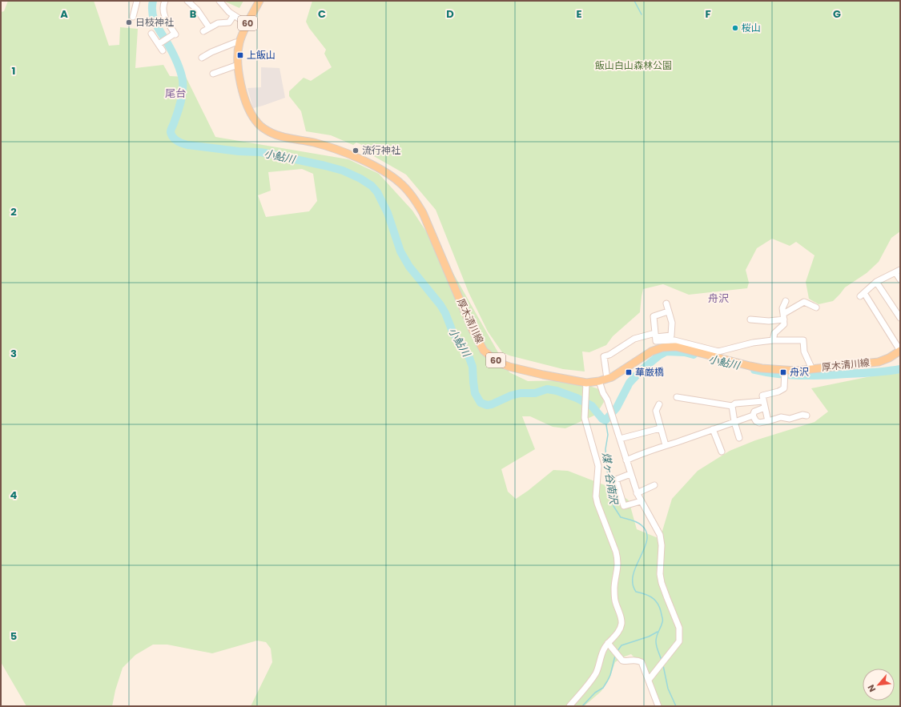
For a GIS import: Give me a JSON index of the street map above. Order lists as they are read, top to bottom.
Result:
{
  "streets": {
    "main road": ["60", "厚木清川線"]
  },
  "crossings": [
    ["60", "厚木清川線"]
  ],
  "districts": ["尾台", "舟沢"],
  "water": ["小鮎川", "煤ヶ谷南沢"],
  "parks": ["飯山白山森林公園"],
  "places": {
    "other": ["日枝神社", "桜山", "流行神社"],
    "transit": ["上飯山", "華厳橋", "舟沢"]
  },
  "north": "bottom left",
  "grid": {
    "columns": [
      "A",
      "B",
      "C",
      "D",
      "E",
      "F",
      "G"
    ],
    "rows": [
      "1",
      "2",
      "3",
      "4",
      "5"
    ]
  }
}
